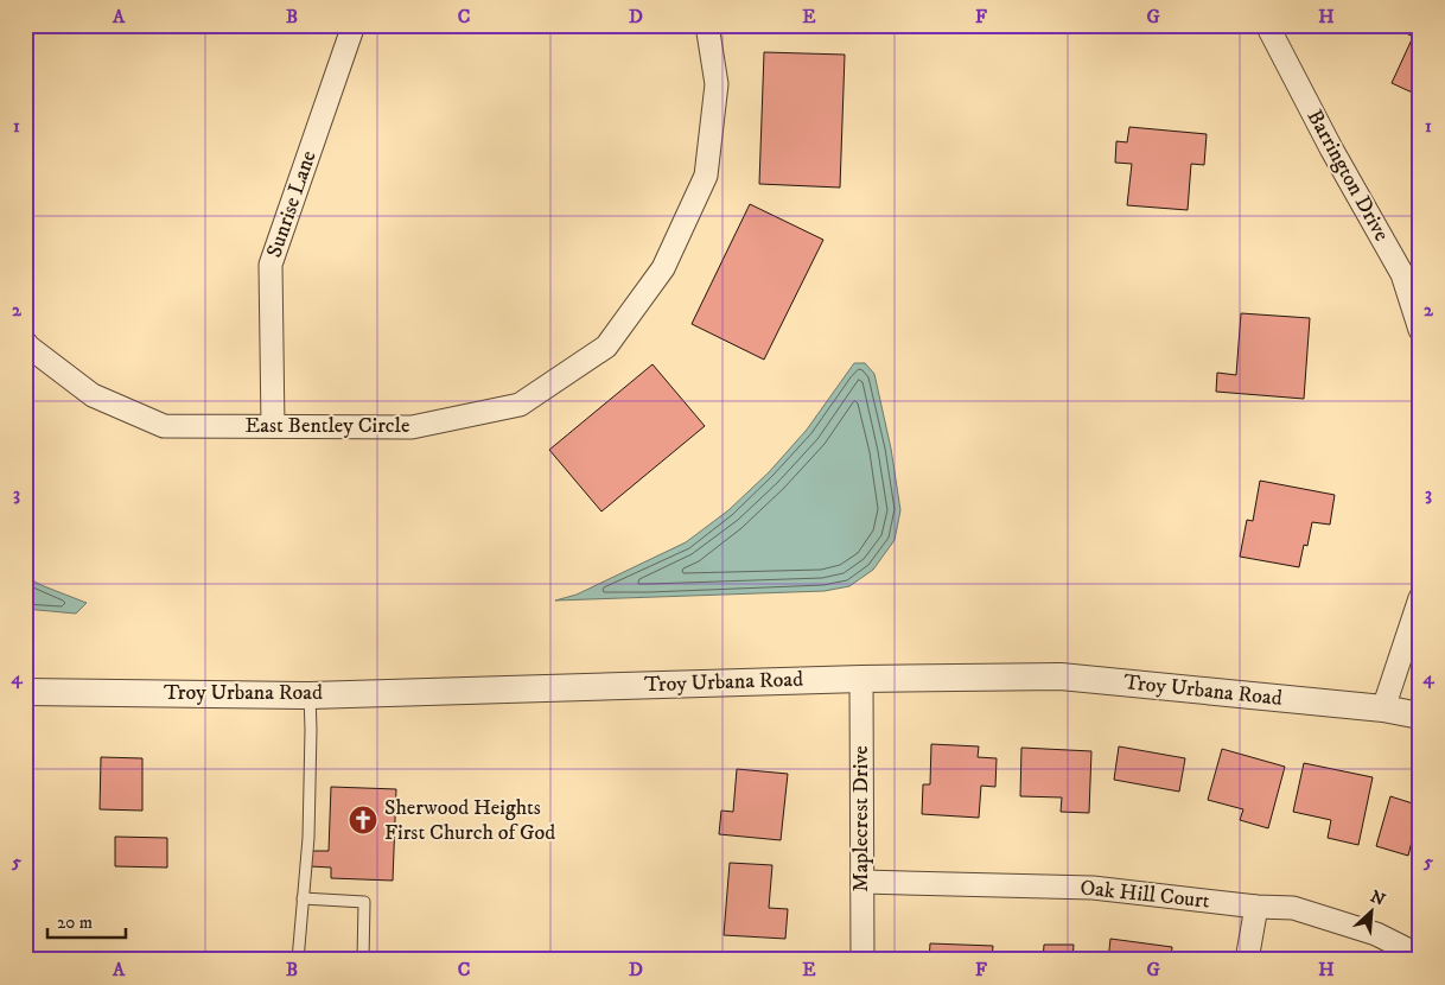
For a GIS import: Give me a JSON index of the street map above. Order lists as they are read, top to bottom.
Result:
{
  "streets": {
    "street": [
      "Barrington Drive",
      "Sunrise Lane",
      "East Bentley Circle",
      "Troy Urbana Road",
      "Maplecrest Drive",
      "Oak Hill Court"
    ]
  },
  "crossings": [
    ["Sunrise Lane", "East Bentley Circle"],
    ["Troy Urbana Road", "Maplecrest Drive"],
    ["Maplecrest Drive", "Oak Hill Court"]
  ],
  "places": {
    "church": ["Sherwood Heights First Church of God"]
  },
  "scale_bar": "20 m",
  "north": "top right",
  "grid": {
    "columns": [
      "A",
      "B",
      "C",
      "D",
      "E",
      "F",
      "G",
      "H"
    ],
    "rows": [
      "1",
      "2",
      "3",
      "4",
      "5"
    ]
  }
}
